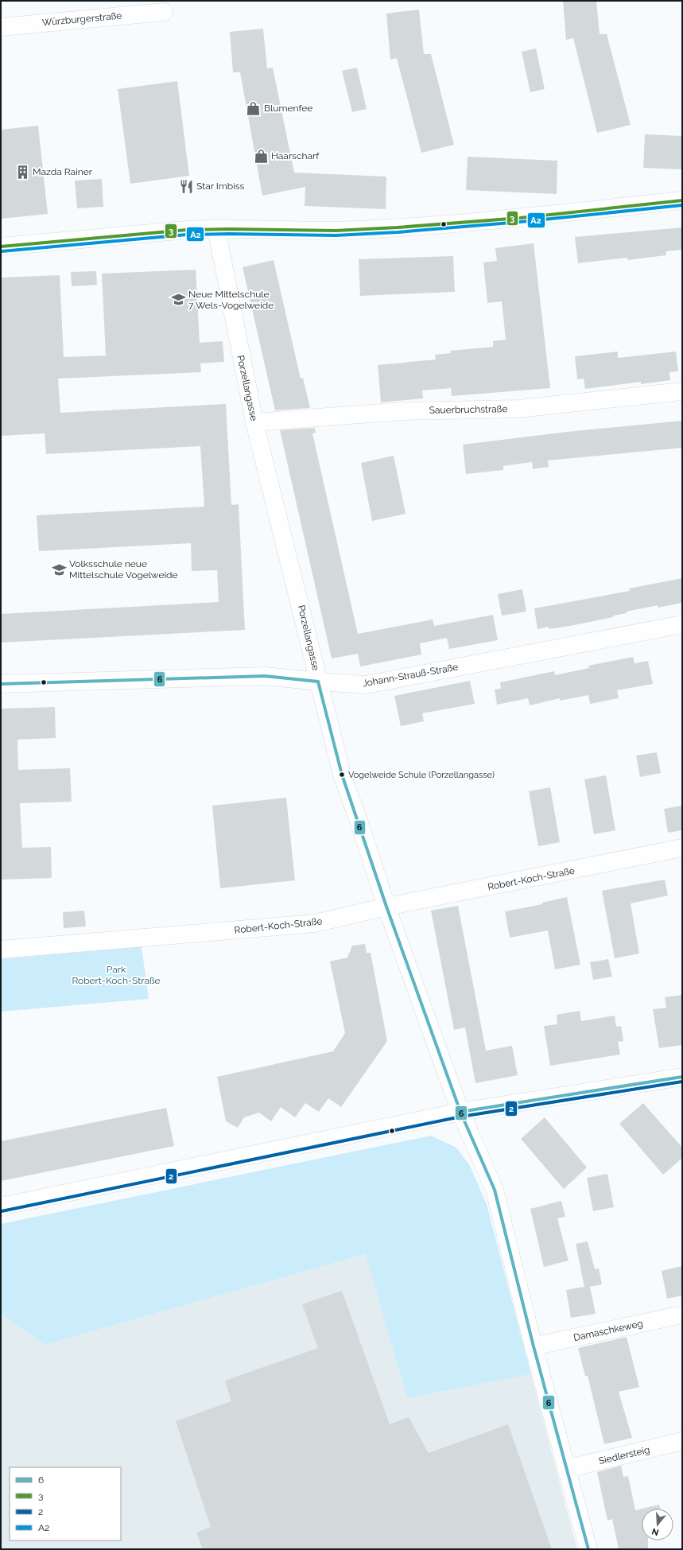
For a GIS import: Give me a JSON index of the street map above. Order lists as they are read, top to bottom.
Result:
{
  "streets": {
    "street": [
      "Würzburgerstraße",
      "Porzellangasse",
      "Sauerbruchstraße",
      "Johann-Strauß-Straße",
      "Robert-Koch-Straße",
      "Damaschkeweg",
      "Siedlersteig"
    ]
  },
  "crossings": [
    ["Porzellangasse", "Sauerbruchstraße"],
    ["Porzellangasse", "Johann-Strauß-Straße"],
    ["Porzellangasse", "Robert-Koch-Straße"],
    ["Porzellangasse", "Damaschkeweg"],
    ["Porzellangasse", "Siedlersteig"]
  ],
  "parks": ["Park Robert-Koch-Straße"],
  "places": {
    "shop": ["Blumenfee", "Haarscharf"],
    "building": ["Mazda Rainer"],
    "restaurant": ["Star Imbiss"],
    "school or university": ["Neue Mittelschule 7 Wels-Vogelweide", "Volksschule neue Mittelschule Vogelweide"],
    "other": ["Vogelweide Schule (Porzellangasse)"]
  },
  "lines": [
    "transit line 3",
    "transit line A2",
    "transit line 6",
    "transit line 2"
  ],
  "legend": [
    "6",
    "3",
    "2",
    "A2"
  ],
  "north": "bottom"
}
